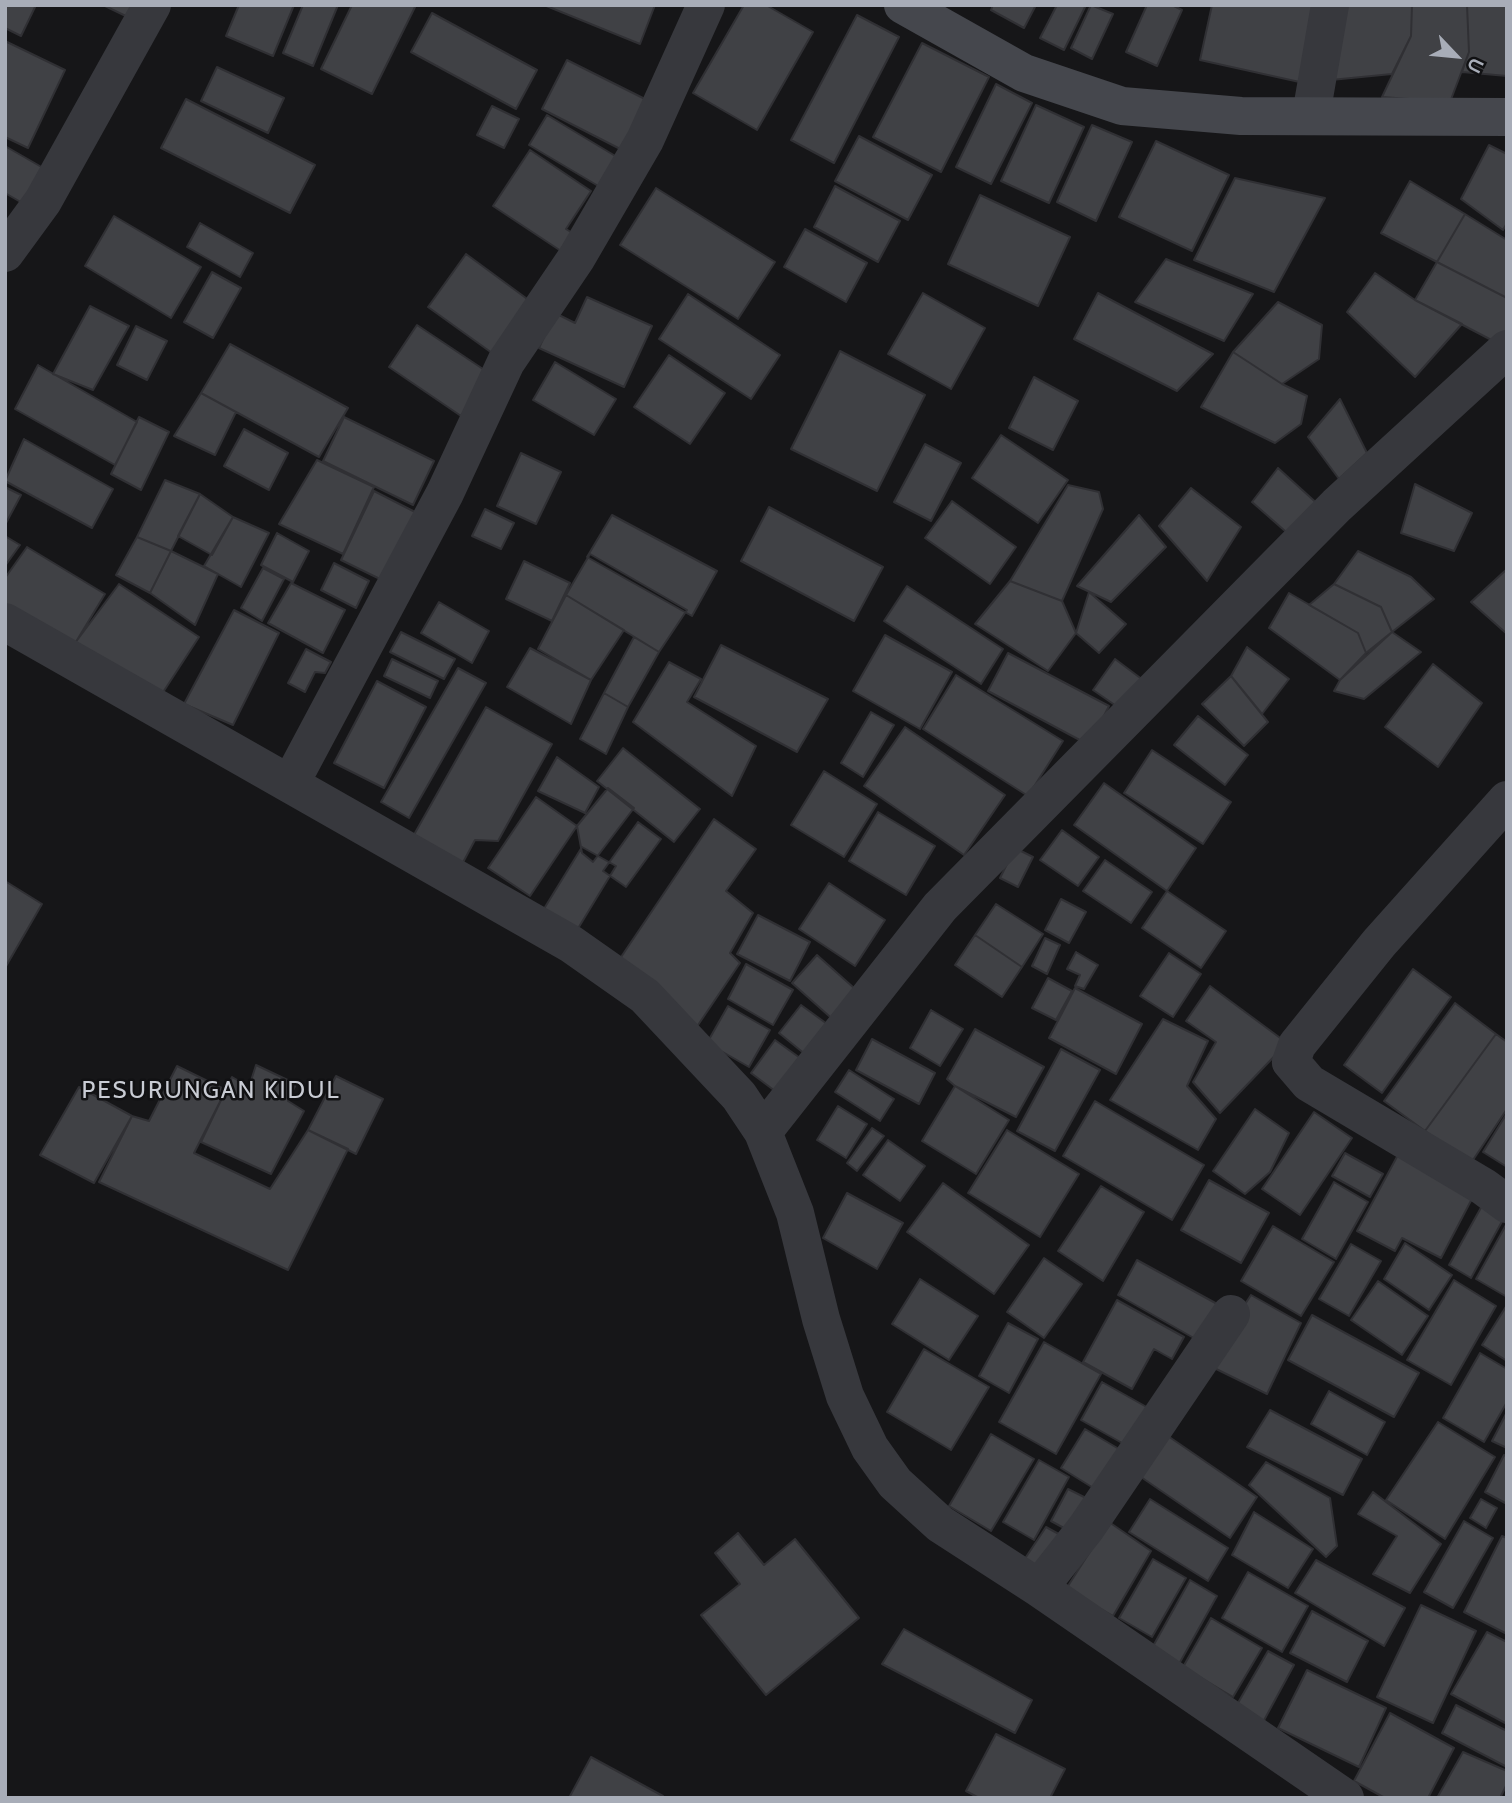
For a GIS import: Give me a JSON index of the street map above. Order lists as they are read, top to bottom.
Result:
{
  "districts": ["PESURUNGAN KIDUL"],
  "north": "bottom right"
}
